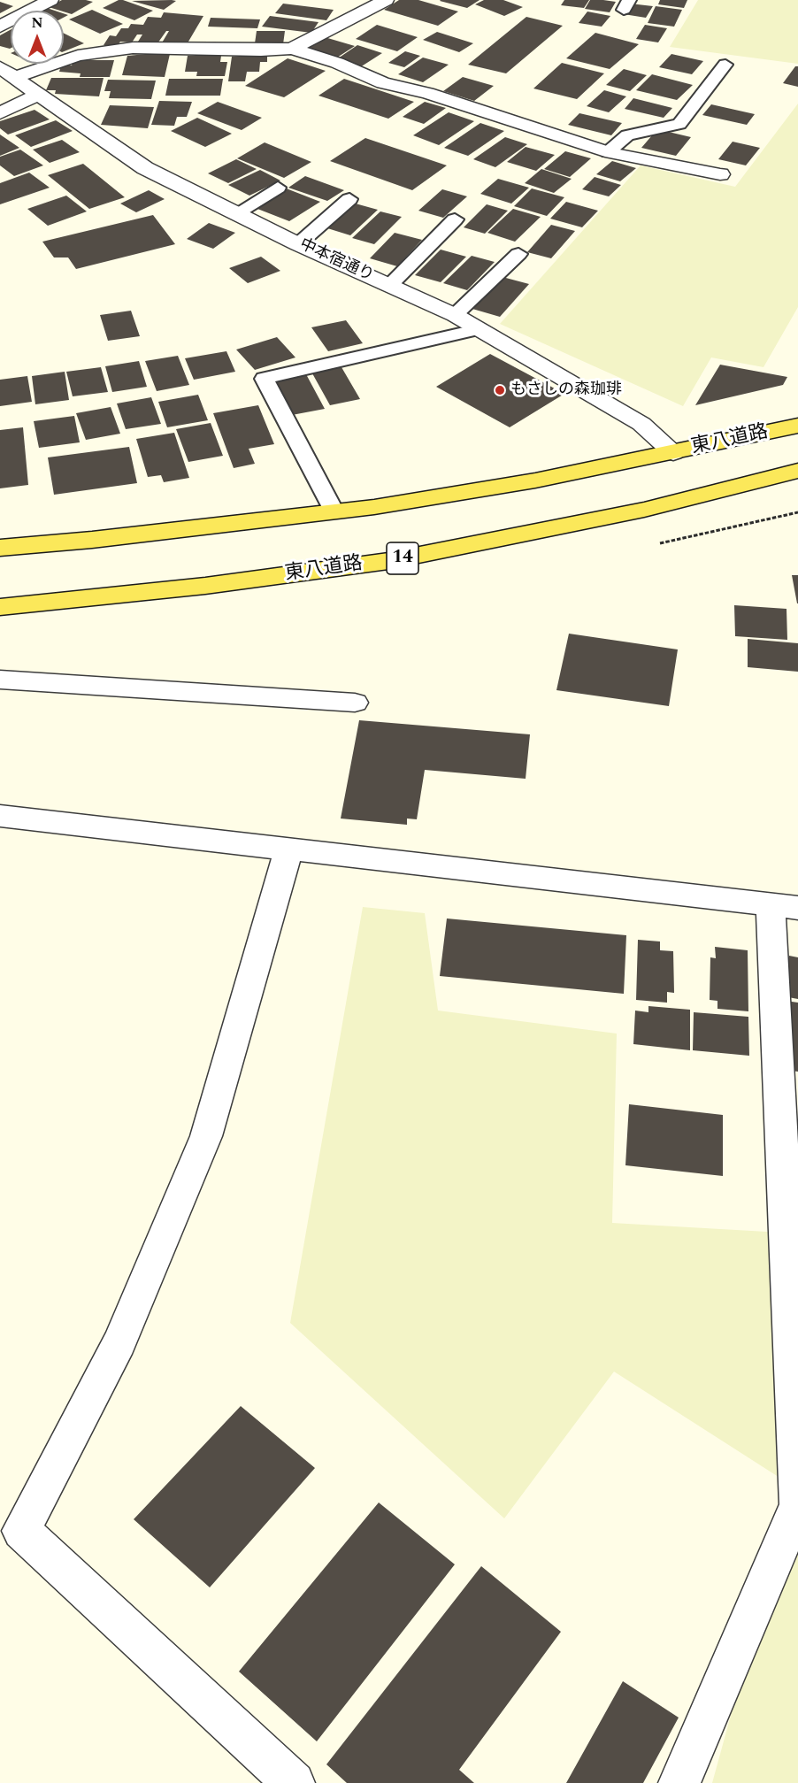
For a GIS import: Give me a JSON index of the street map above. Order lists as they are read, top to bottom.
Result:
{
  "streets": {
    "main road": ["東八道路", "14"],
    "street": ["中本宿通り"]
  },
  "crossings": [
    ["中本宿通り", "東八道路"]
  ],
  "places": ["もさしの森珈琲"],
  "north": "top"
}
